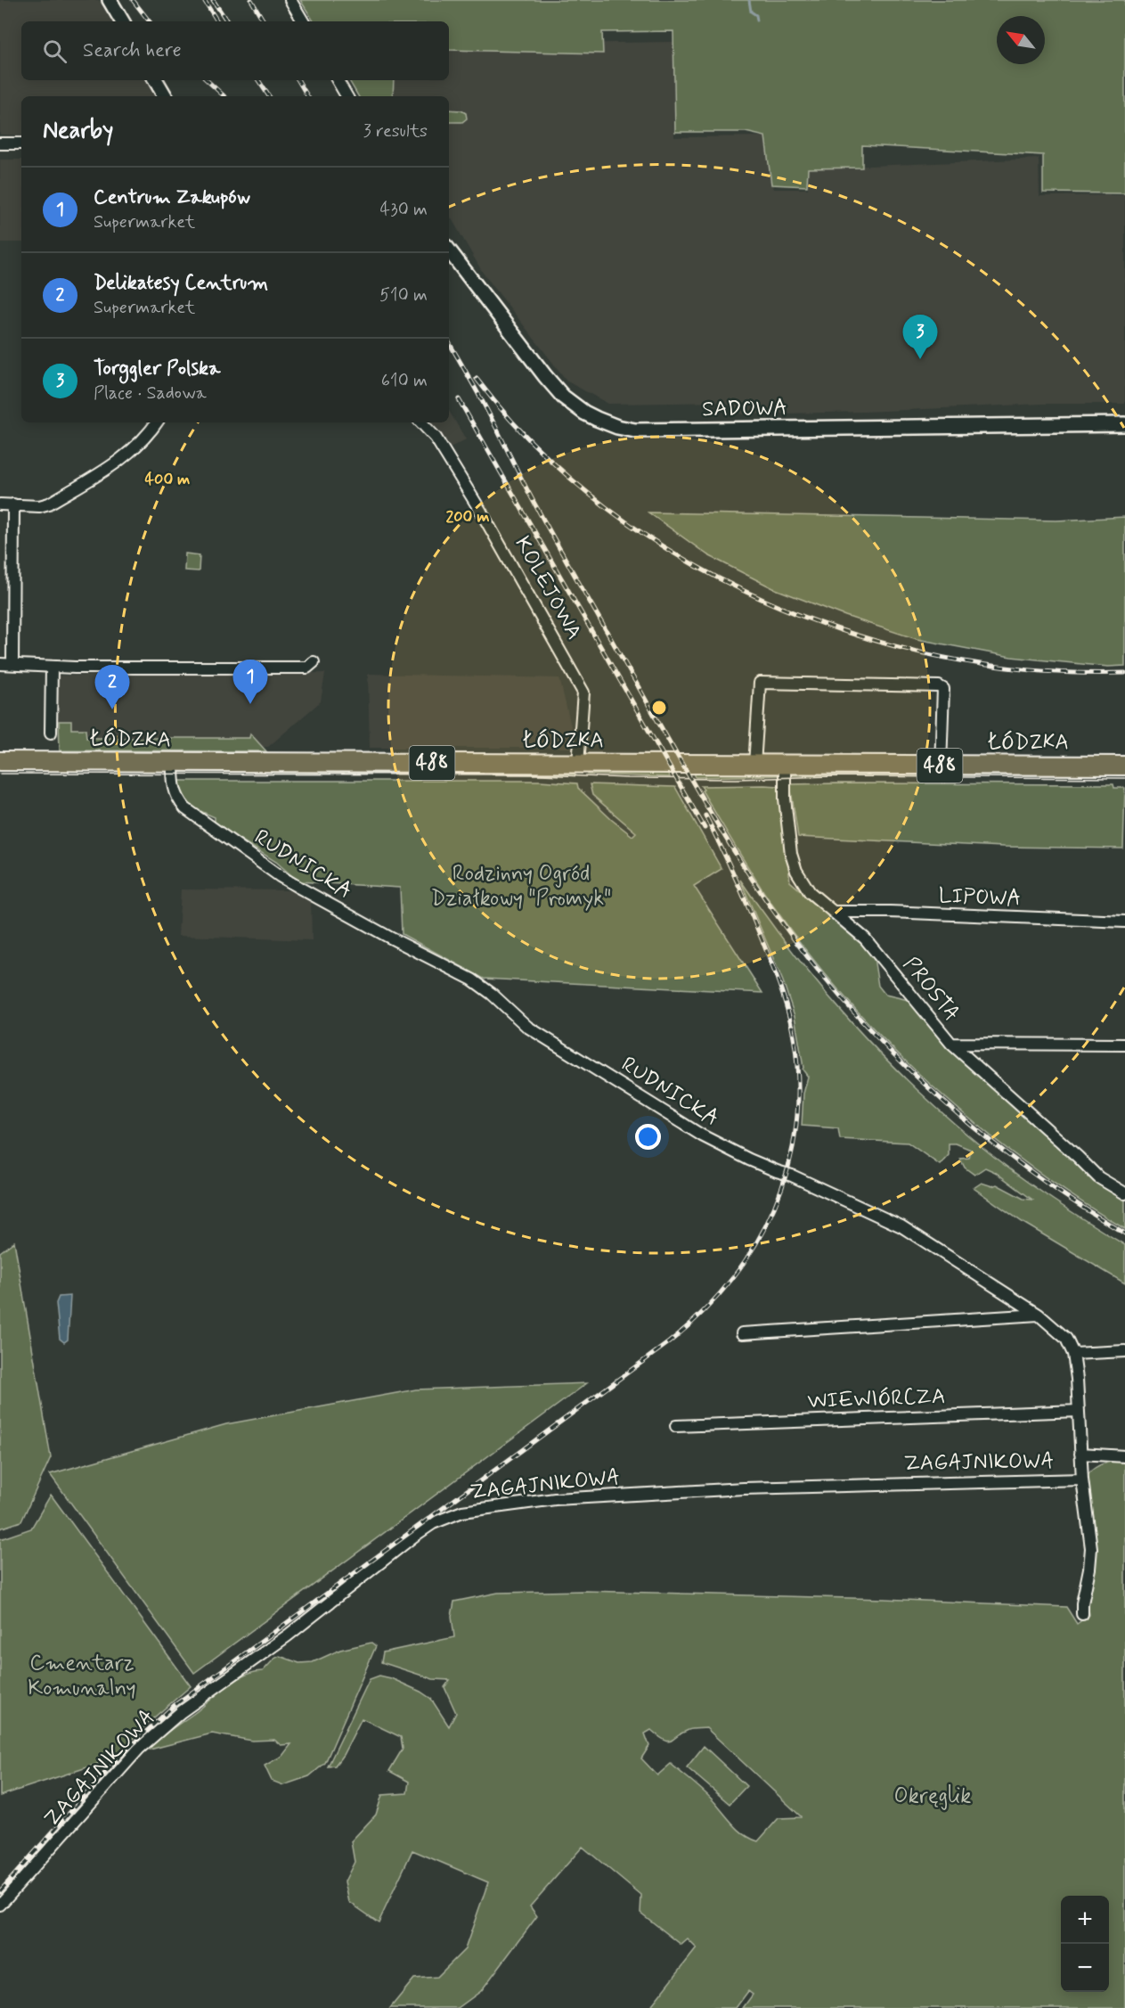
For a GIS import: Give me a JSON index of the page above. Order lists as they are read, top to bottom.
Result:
{
  "streets": {
    "main road": ["ŁÓDZKA", "488"],
    "street": [
      "SADOWA",
      "KOLEJOWA",
      "RUDNICKA",
      "LIPOWA",
      "PROSTA",
      "WIEWIÓRCZA",
      "ZAGAJNIKOWA"
    ]
  },
  "crossings": [
    ["KOLEJOWA", "ŁÓDZKA"],
    ["ŁÓDZKA", "RUDNICKA"],
    ["ŁÓDZKA", "PROSTA"],
    ["RUDNICKA", "WIEWIÓRCZA"],
    ["RUDNICKA", "ZAGAJNIKOWA"],
    ["LIPOWA", "PROSTA"]
  ],
  "parks": ["Rodzinny Ogród Działkowy \"Promyk\"", "Cmentarz Komunalny", "Okręglik"],
  "north": "top left",
  "page": {
    "search": "Search here",
    "heading": ["Nearby", "3 results"],
    "list": [
      {
        "mark": "1",
        "name": "Centrum Zakupów",
        "note": "Supermarket",
        "value": "430 m"
      },
      {
        "mark": "2",
        "name": "Delikatesy Centrum",
        "note": "Supermarket",
        "value": "510 m"
      },
      {
        "mark": "3",
        "name": "Torggler Polska",
        "note": "Place · Sadowa",
        "value": "610 m"
      }
    ],
    "pins": ["3", "1", "2"],
    "map_buttons": ["+", "−"]
  },
  "rings": ["400 m", "200 m"]
}
